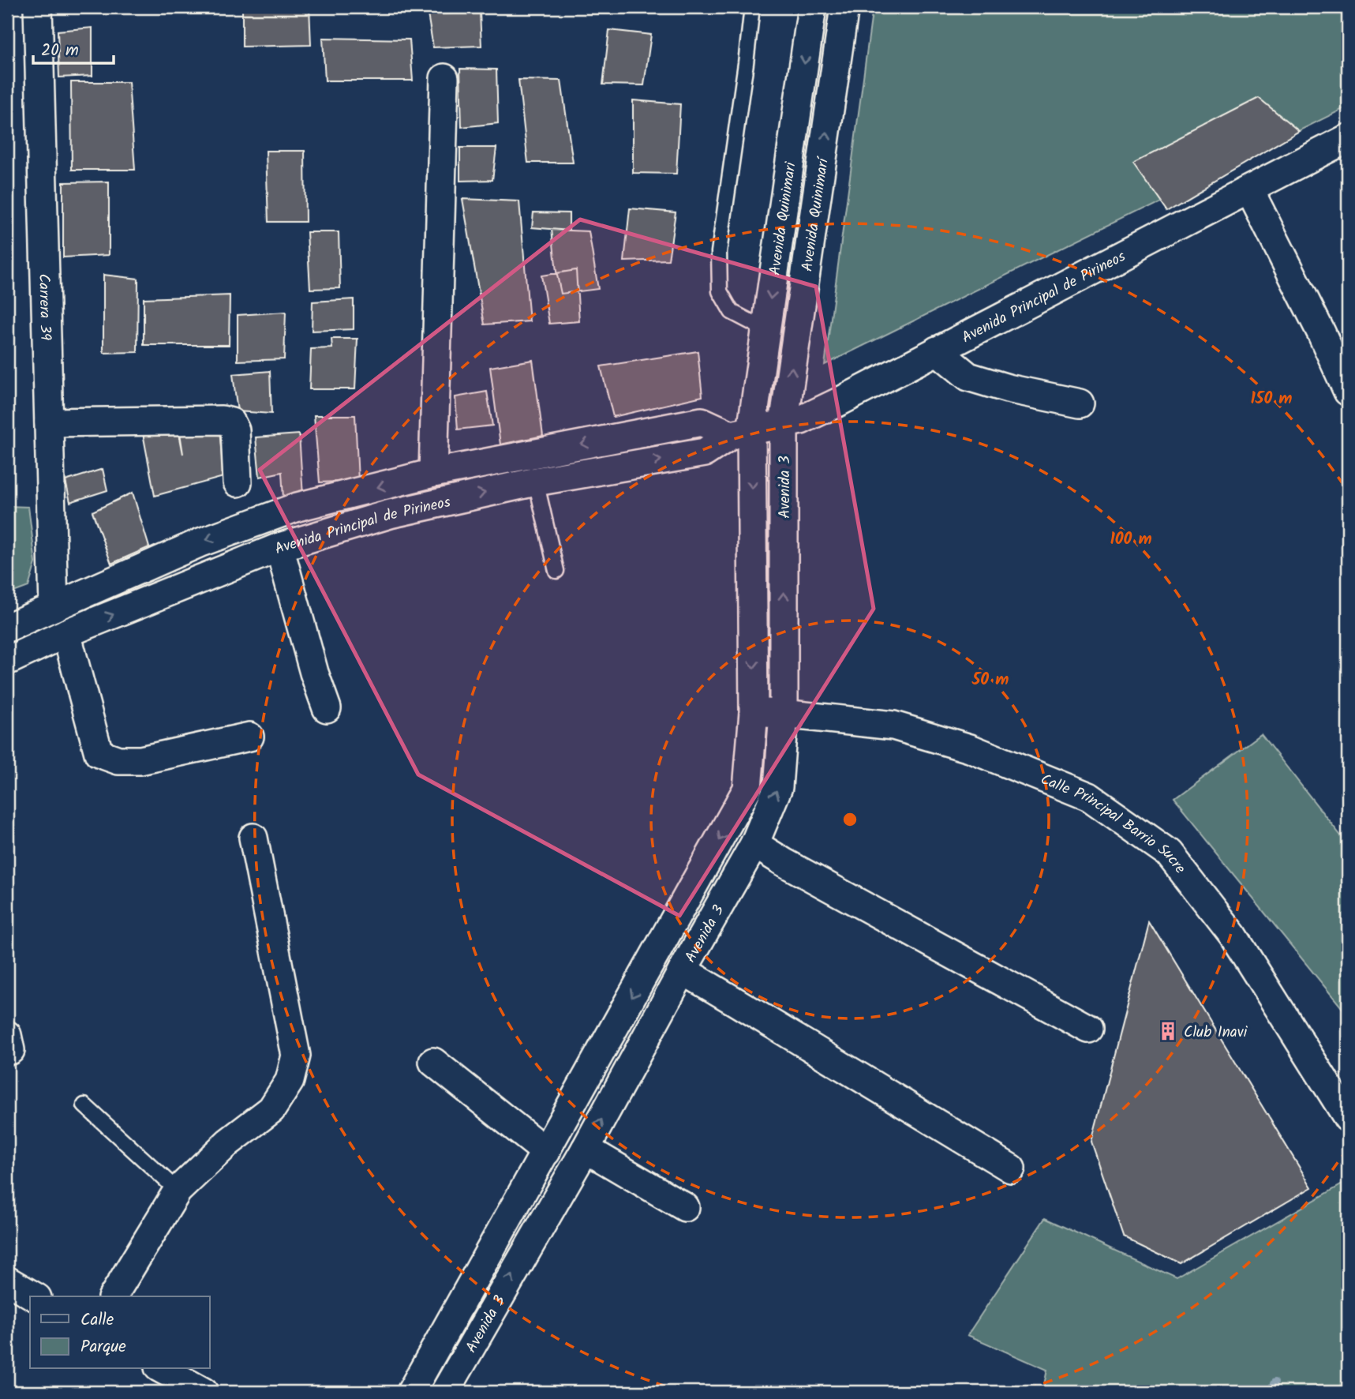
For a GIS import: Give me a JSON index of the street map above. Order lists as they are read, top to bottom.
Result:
{
  "streets": {
    "street": [
      "Avenida Quinimarí",
      "Avenida Quinimari",
      "Avenida Principal de Pirineos",
      "Carrera 39",
      "Avenida 3",
      "Calle Principal Barrio Sucre"
    ]
  },
  "crossings": [
    ["Avenida Quinimarí", "Avenida Principal de Pirineos"],
    ["Avenida Quinimarí", "Avenida 3"],
    ["Avenida Quinimari", "Avenida Principal de Pirineos"],
    ["Avenida Quinimari", "Avenida 3"],
    ["Avenida Principal de Pirineos", "Carrera 39"],
    ["Avenida Principal de Pirineos", "Avenida 3"],
    ["Avenida 3", "Calle Principal Barrio Sucre"]
  ],
  "one_way": ["Avenida Quinimarí", "Avenida Quinimari"],
  "places": {
    "building": ["Club Inavi"]
  },
  "legend": ["Calle", "Parque"],
  "scale_bar": "20 m",
  "rings": ["150 m", "100 m", "50 m"]
}
